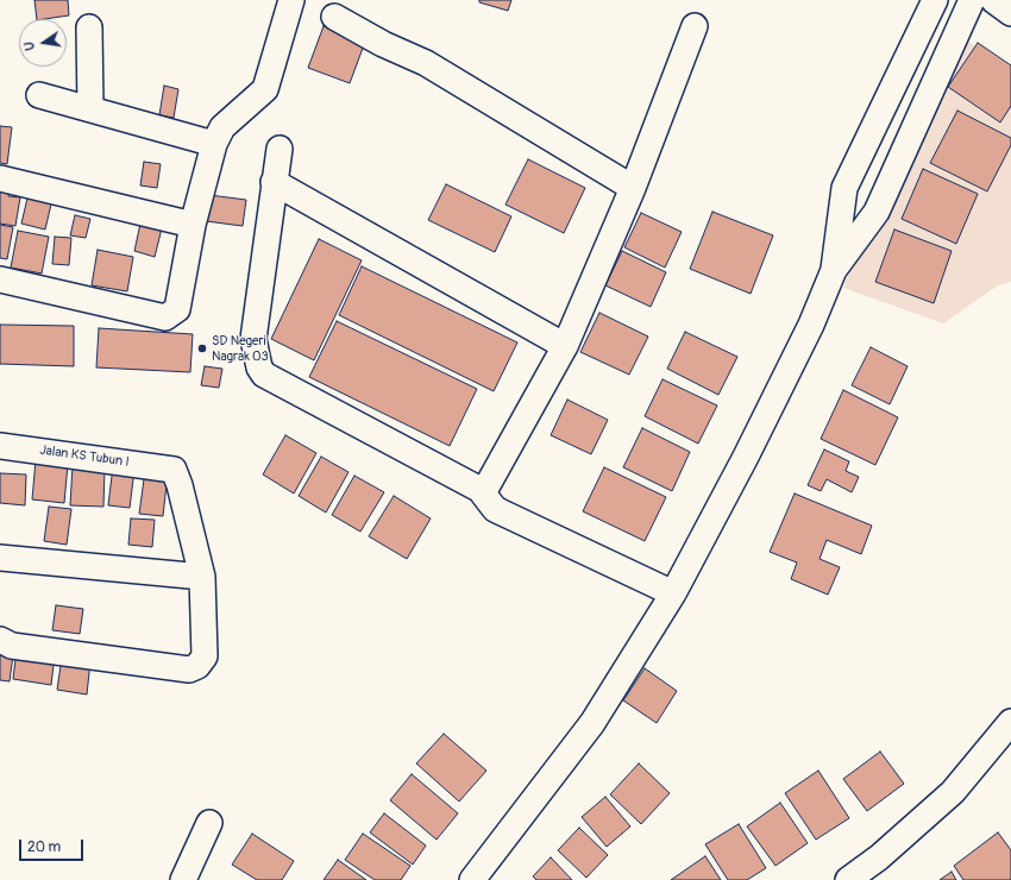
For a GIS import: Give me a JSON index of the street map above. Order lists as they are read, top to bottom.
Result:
{
  "streets": {
    "street": ["Jalan KS Tubun I"]
  },
  "places": ["SD Negeri Nagrak 03"],
  "scale_bar": "20 m",
  "north": "left"
}
